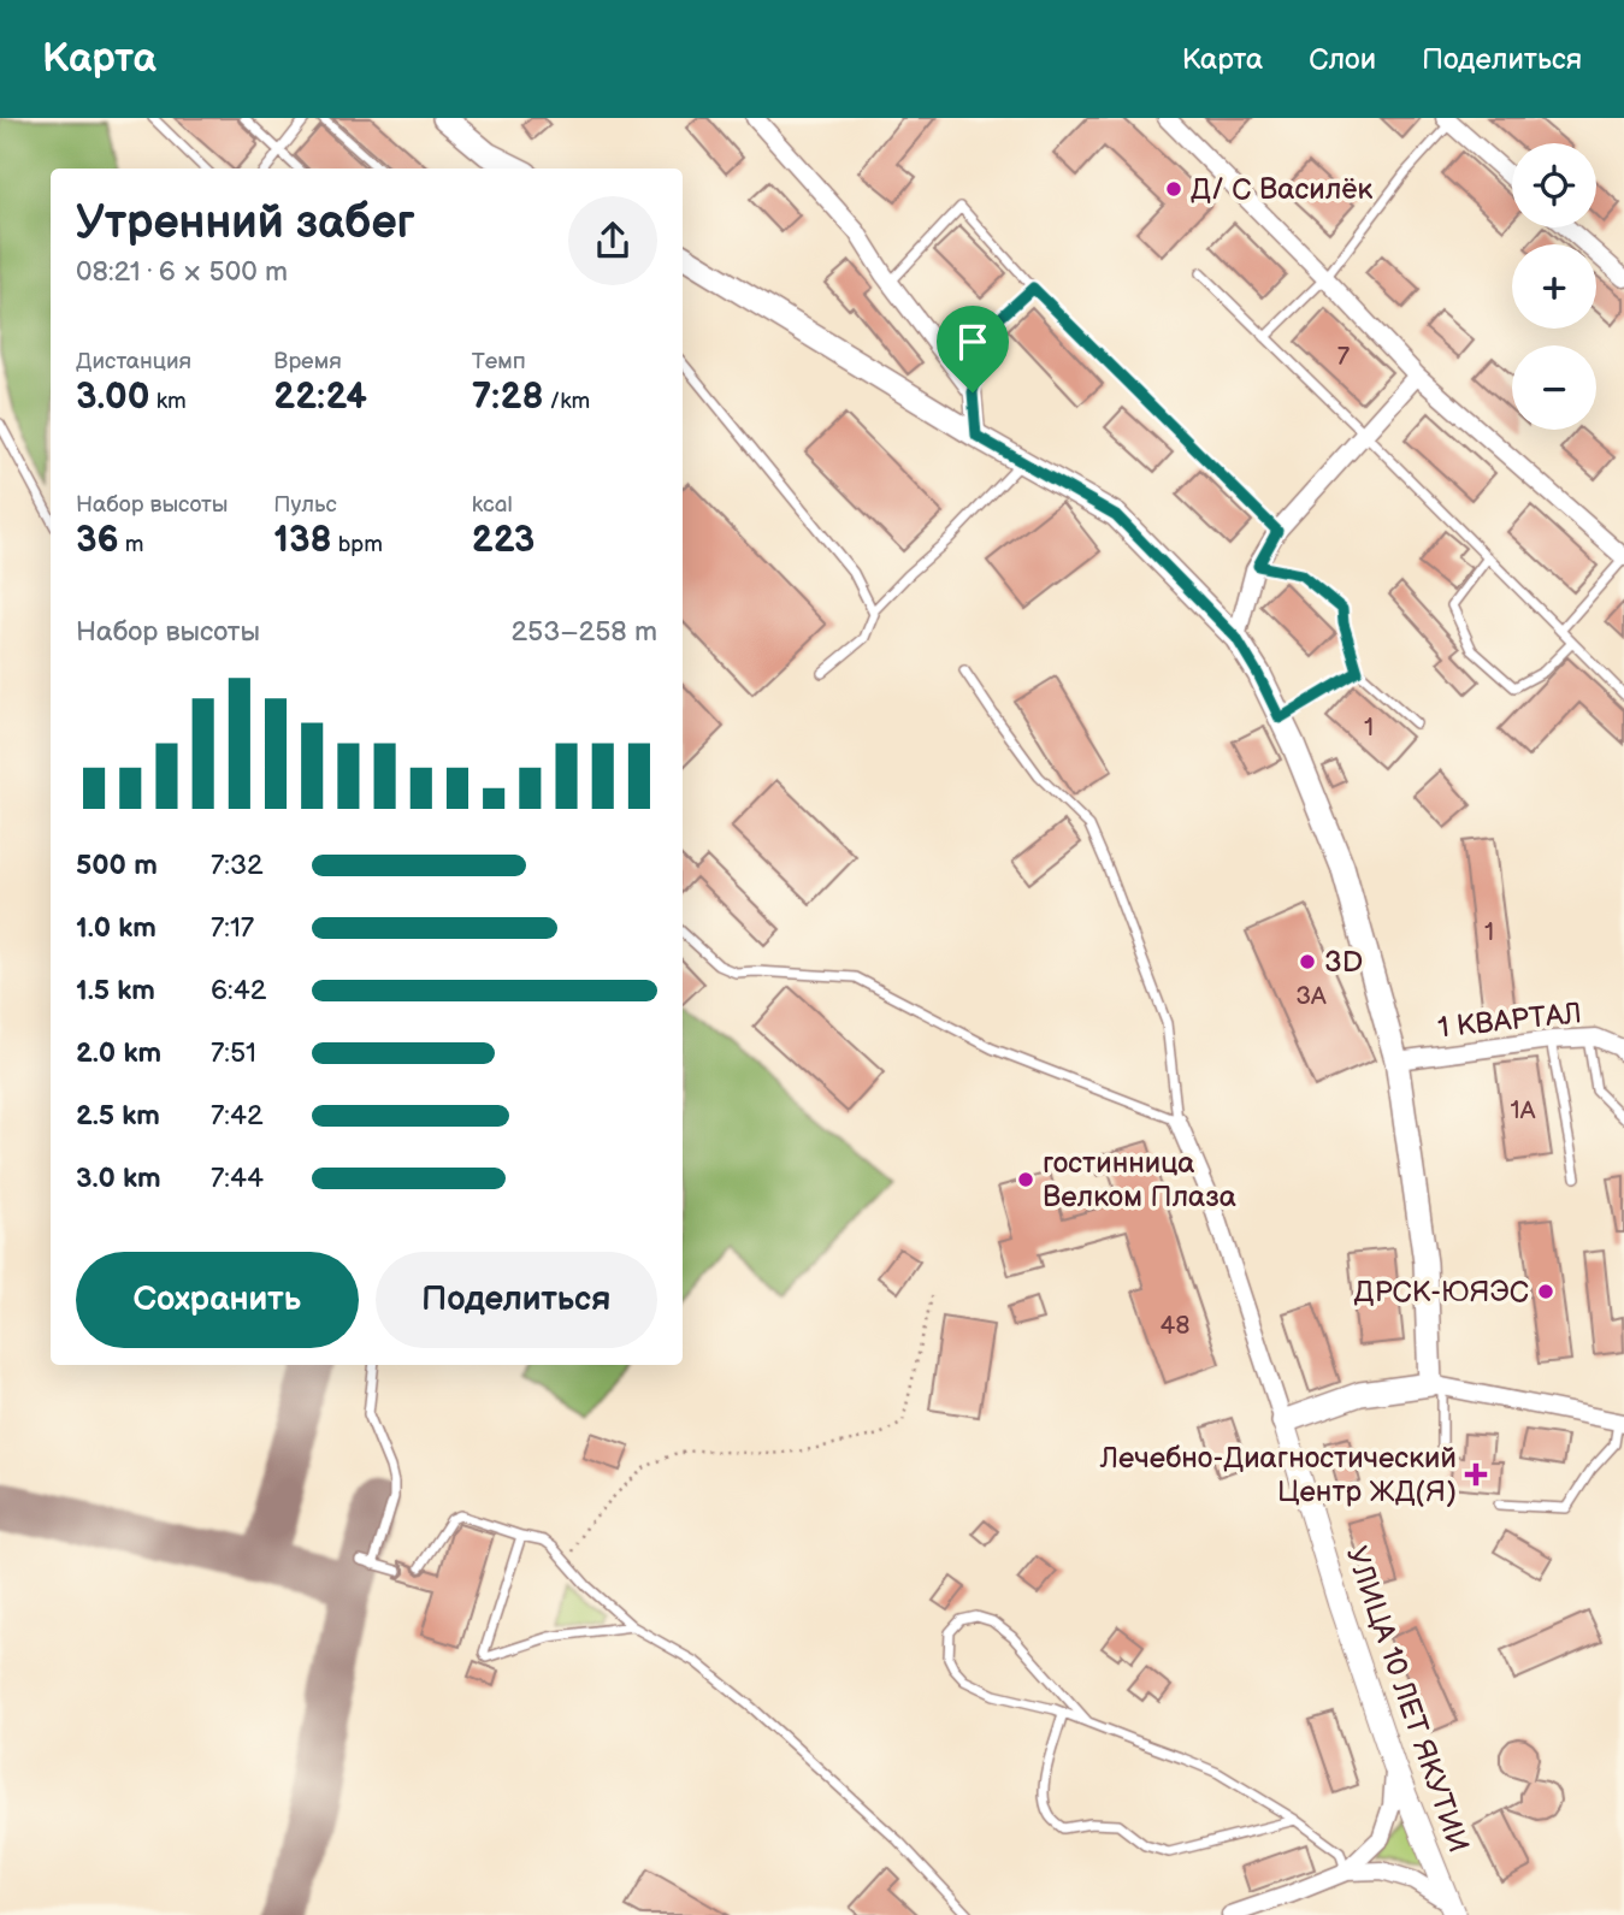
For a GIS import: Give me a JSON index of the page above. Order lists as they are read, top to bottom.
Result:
{
  "streets": {
    "street": ["1 КВАРТАЛ", "УЛИЦА 10 ЛЕТ ЯКУТИИ"]
  },
  "places": {
    "other": [
      "Д/ С Василёк",
      "3D",
      "гостинница Велком Плаза",
      "ДРСК-ЮЯЭС"
    ],
    "health": ["Лечебно-Диагностический Центр ЖД(Я)"]
  },
  "house_numbers": [
    "7",
    "1",
    "1",
    "3А",
    "1А",
    "48"
  ],
  "page": {
    "header": "Карта",
    "nav": ["Карта", "Слои", "Поделиться"],
    "map_buttons": ["+", "−"],
    "heading": ["Утренний забег", "08:21 · 6 × 500 m"],
    "stats": [
      ["Дистанция", "3.00 km"],
      ["Время", "22:24"],
      ["Темп", "7:28 /km"],
      ["Набор высоты", "36 m"],
      ["Пульс", "138 bpm"],
      ["kcal", "223"]
    ],
    "chart": ["Набор высоты", "253–258 m"],
    "list": [
      {
        "name": "500 m",
        "note": "7:32"
      },
      {
        "name": "1.0 km",
        "note": "7:17"
      },
      {
        "name": "1.5 km",
        "note": "6:42"
      },
      {
        "name": "2.0 km",
        "note": "7:51"
      },
      {
        "name": "2.5 km",
        "note": "7:42"
      },
      {
        "name": "3.0 km",
        "note": "7:44"
      }
    ],
    "buttons": ["Сохранить", "Поделиться"]
  }
}
